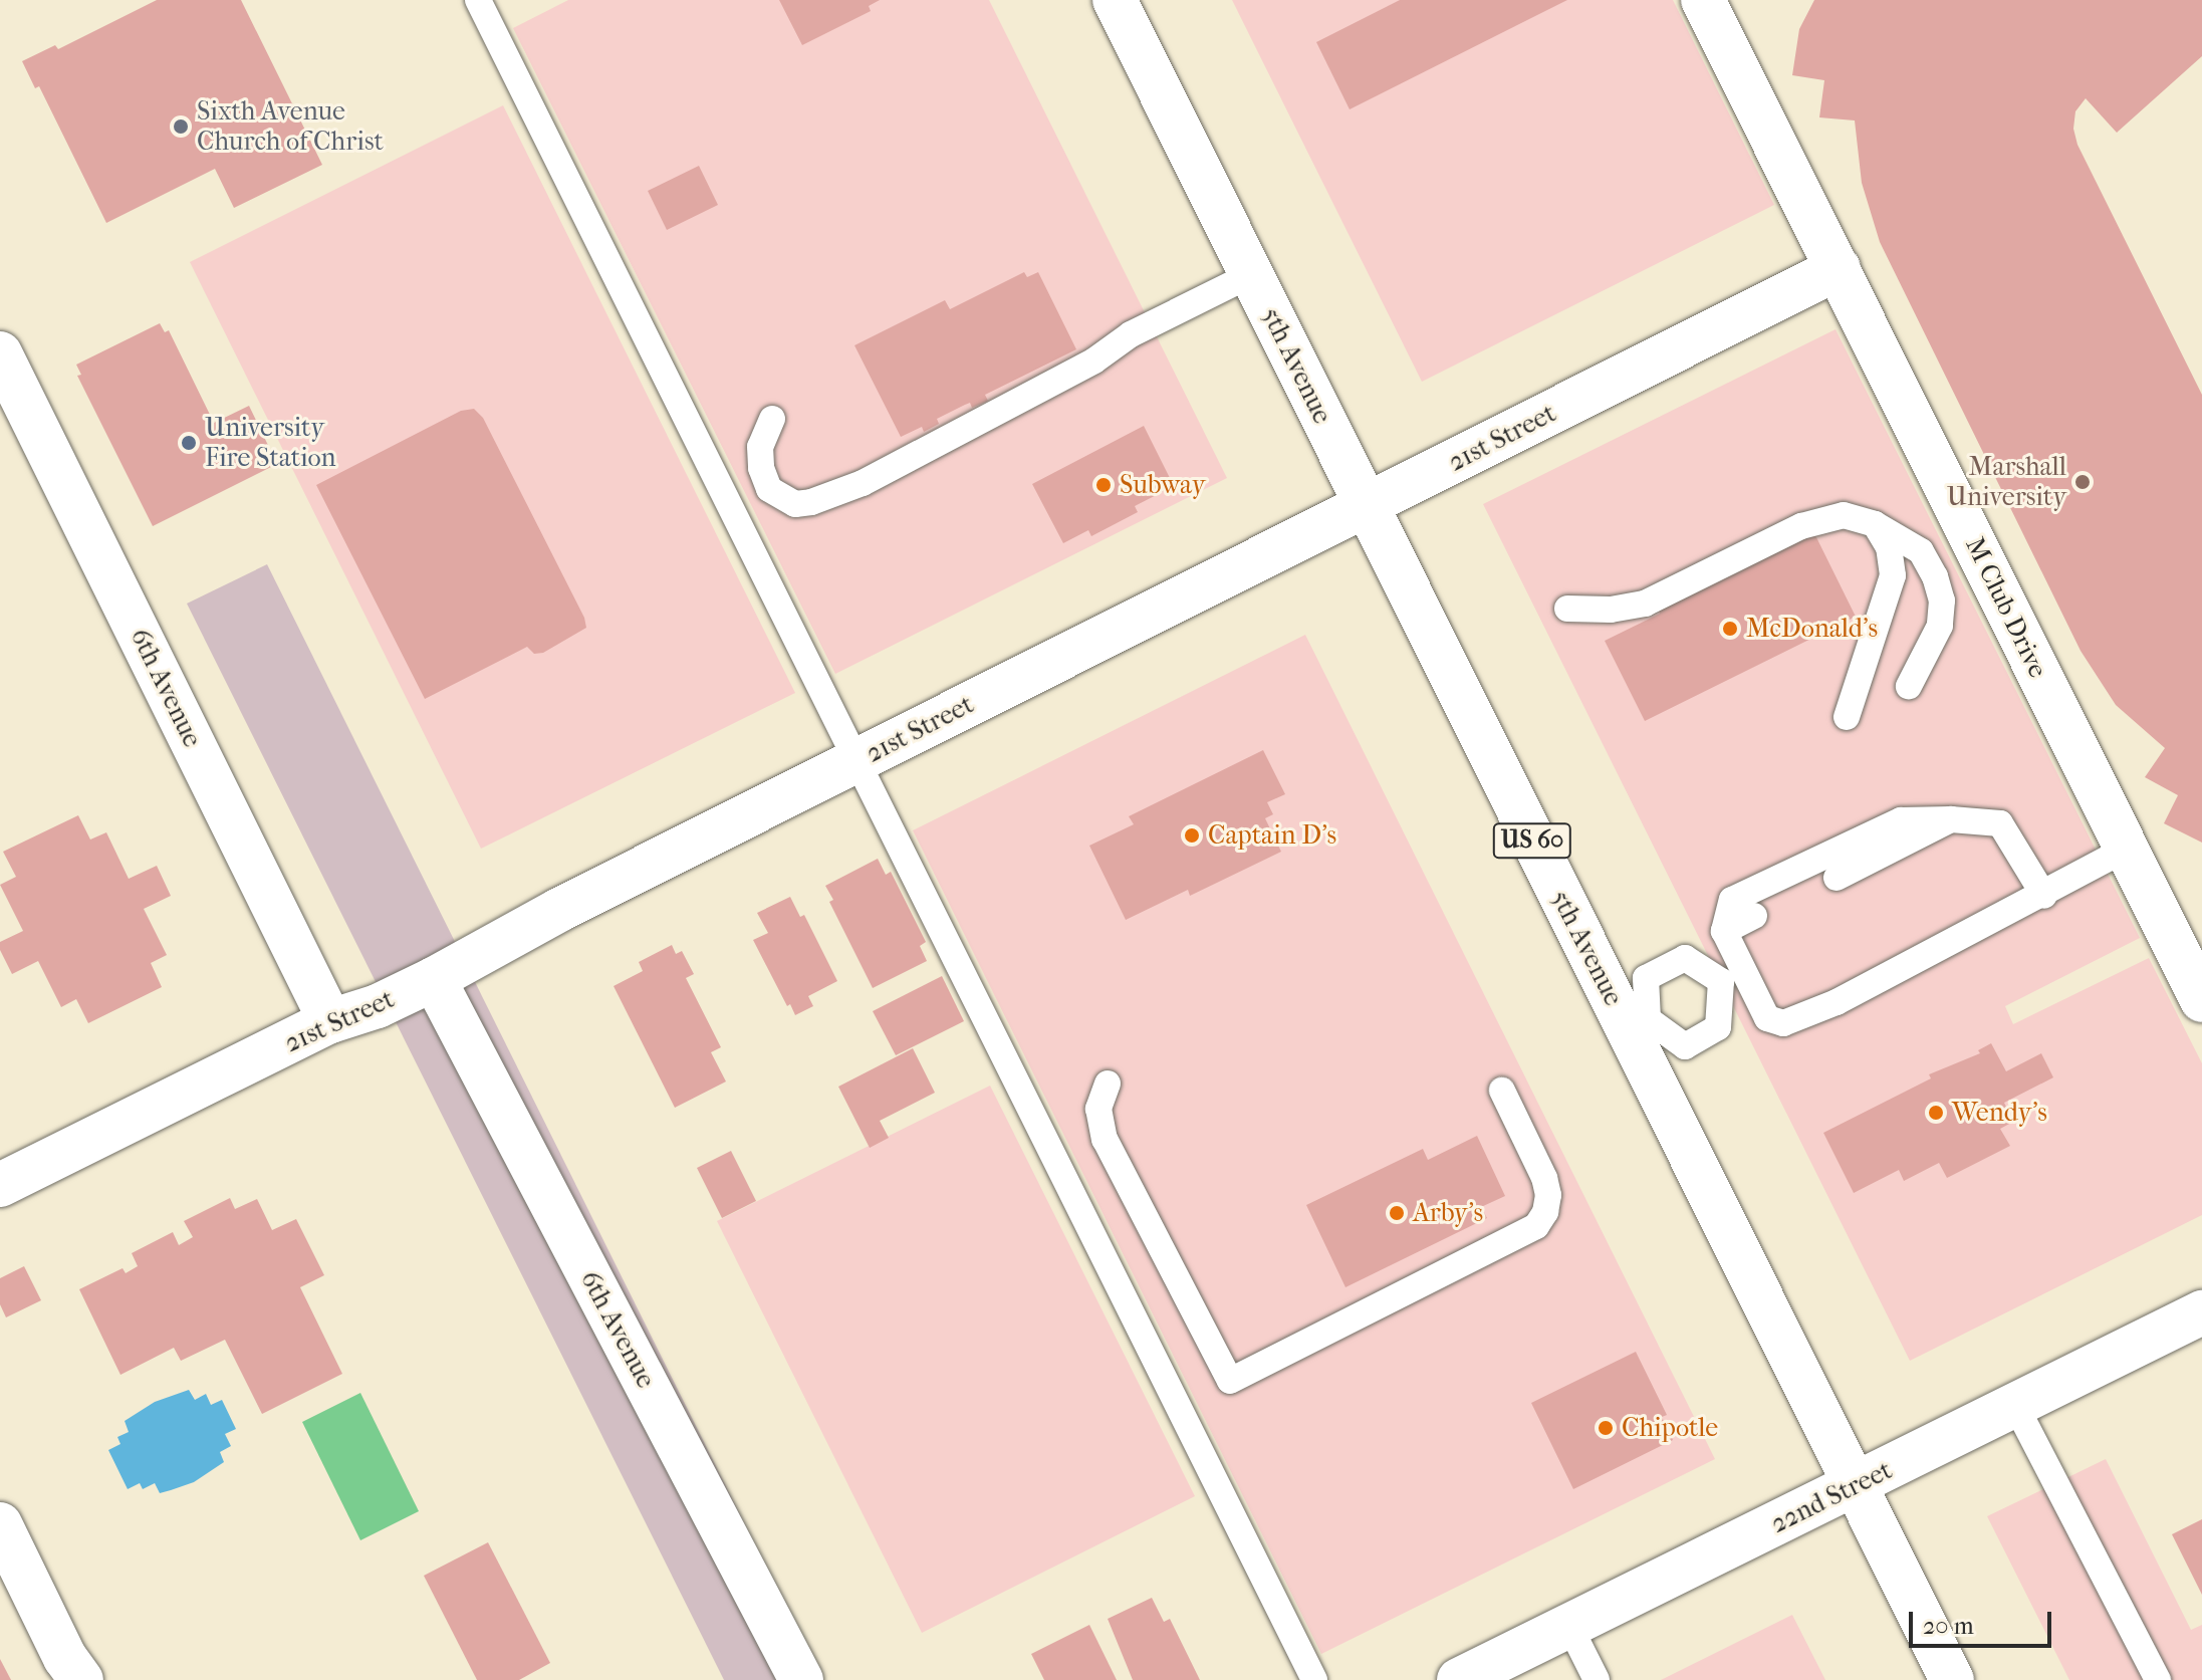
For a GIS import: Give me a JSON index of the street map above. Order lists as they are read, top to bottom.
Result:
{
  "streets": {
    "street": [
      "5th Avenue",
      "21st Street",
      "M Club Drive",
      "6th Avenue",
      "US 60",
      "22nd Street"
    ]
  },
  "crossings": [
    ["5th Avenue", "21st Street"],
    ["5th Avenue", "22nd Street"],
    ["21st Street", "M Club Drive"],
    ["21st Street", "6th Avenue"]
  ],
  "places": [
    "Sixth Avenue Church of Christ",
    "University Fire Station",
    "Marshall University",
    "Subway",
    "McDonald's",
    "Captain D's",
    "Wendy's",
    "Arby's",
    "Chipotle"
  ],
  "scale_bar": "20 m"
}
